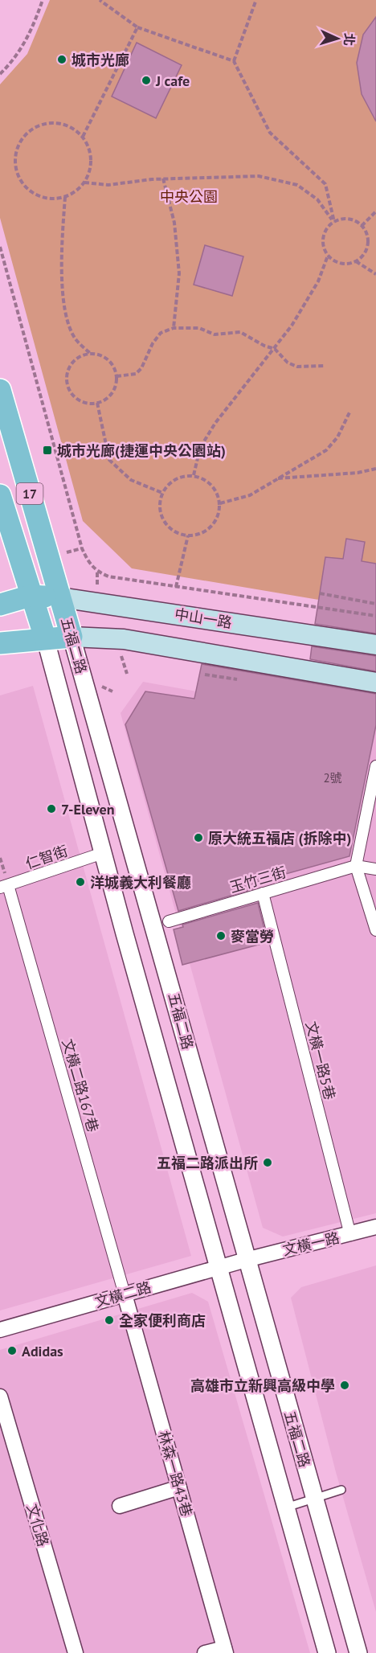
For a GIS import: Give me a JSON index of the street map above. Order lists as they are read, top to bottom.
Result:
{
  "streets": {
    "main road": ["17", "中山一路", "五福二路"],
    "street": [
      "仁智街",
      "玉竹三街",
      "文橫一路5巷",
      "文橫二路167巷",
      "文橫一路",
      "文橫二路",
      "林森一路43巷",
      "文化路"
    ]
  },
  "crossings": [
    ["中山一路", "五福二路"],
    ["五福二路", "仁智街"],
    ["五福二路", "文橫一路"],
    ["五福二路", "文橫二路"],
    ["仁智街", "文橫二路167巷"],
    ["玉竹三街", "文橫一路5巷"],
    ["文橫一路5巷", "文橫一路"],
    ["文橫二路167巷", "文橫二路"],
    ["文橫二路167巷", "林森一路43巷"],
    ["文橫一路", "文橫二路"],
    ["文橫二路", "林森一路43巷"]
  ],
  "parks": ["中央公園"],
  "places": {
    "other": [
      "城市光廊",
      "J cafe",
      "7-Eleven",
      "原大統五福店 (拆除中)",
      "洋城義大利餐廳",
      "麥當勞",
      "五福二路派出所",
      "全家便利商店",
      "Adidas",
      "高雄市立新興高級中學"
    ],
    "transit": ["城市光廊(捷運中央公園站)"]
  },
  "house_numbers": ["2號"],
  "north": "right"
}
